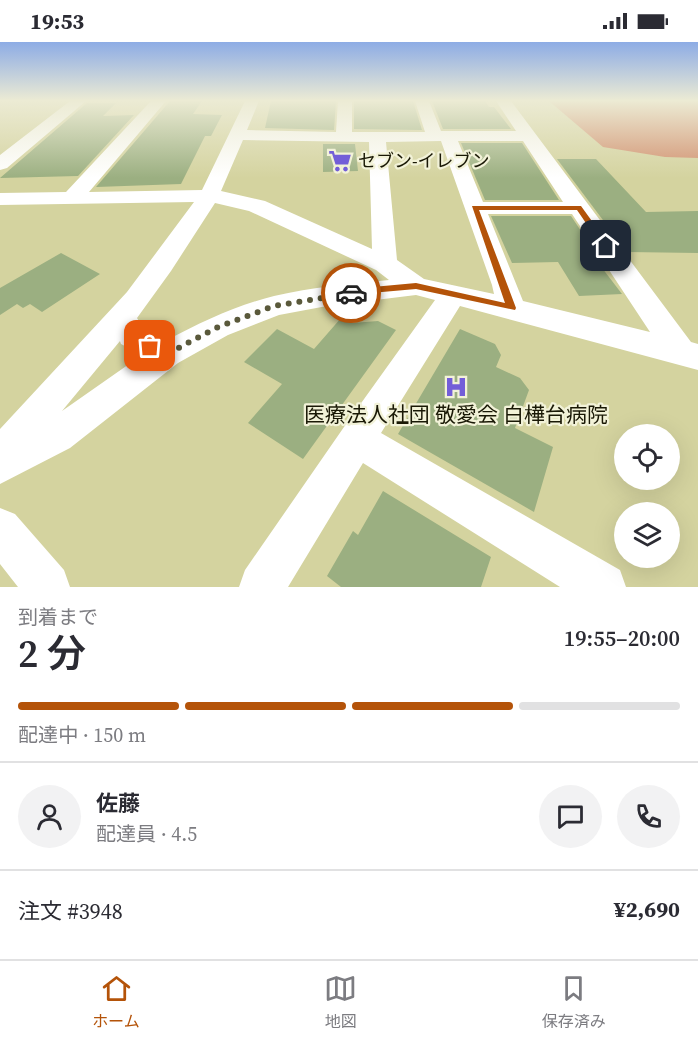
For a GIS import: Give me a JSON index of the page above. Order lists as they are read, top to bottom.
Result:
{
  "places": {
    "supermarket": ["セブン-イレブン"],
    "hospital": ["医療法人社団 敬愛会 白樺台病院"]
  },
  "page": {
    "status": "19:53",
    "heading": ["2 分", "到着まで", "19:55–20:00"],
    "panel": [
      "佐藤",
      "配達員 · 4.5",
      "注文 #3948",
      "¥2,690"
    ],
    "bar": "配達中 · 150 m",
    "tabs": ["ホーム", "地図", "保存済み"]
  }
}
